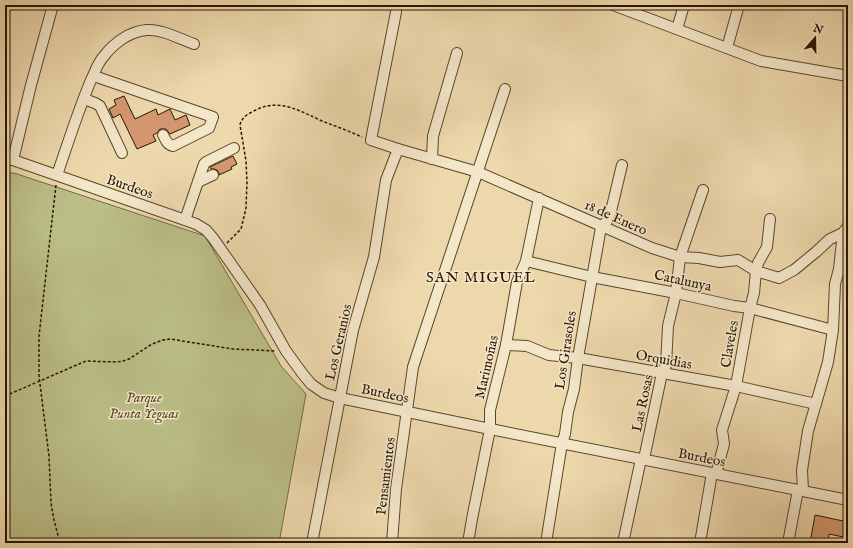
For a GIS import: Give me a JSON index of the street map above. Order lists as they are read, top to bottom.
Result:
{
  "streets": {
    "street": [
      "Burdeos",
      "18 de Enero",
      "Catalunya",
      "Los Geranios",
      "Claveles",
      "Los Girasoles",
      "Orquidias",
      "Marimoñas",
      "Las Rosas",
      "Pensamientos"
    ]
  },
  "crossings": [
    ["Burdeos", "Los Geranios"],
    ["Burdeos", "Claveles"],
    ["Burdeos", "Los Girasoles"],
    ["Burdeos", "Marimoñas"],
    ["Burdeos", "Las Rosas"],
    ["Burdeos", "Pensamientos"],
    ["18 de Enero", "Los Geranios"],
    ["18 de Enero", "Claveles"],
    ["18 de Enero", "Los Girasoles"],
    ["18 de Enero", "Marimoñas"],
    ["18 de Enero", "Las Rosas"],
    ["18 de Enero", "Pensamientos"],
    ["Catalunya", "Claveles"],
    ["Catalunya", "Los Girasoles"],
    ["Catalunya", "Marimoñas"],
    ["Catalunya", "Las Rosas"],
    ["Claveles", "Orquidias"],
    ["Los Girasoles", "Orquidias"],
    ["Orquidias", "Marimoñas"],
    ["Orquidias", "Las Rosas"]
  ],
  "districts": ["SAN MIGUEL"],
  "parks": ["Parque Punta Yeguas"],
  "north": "top"
}
